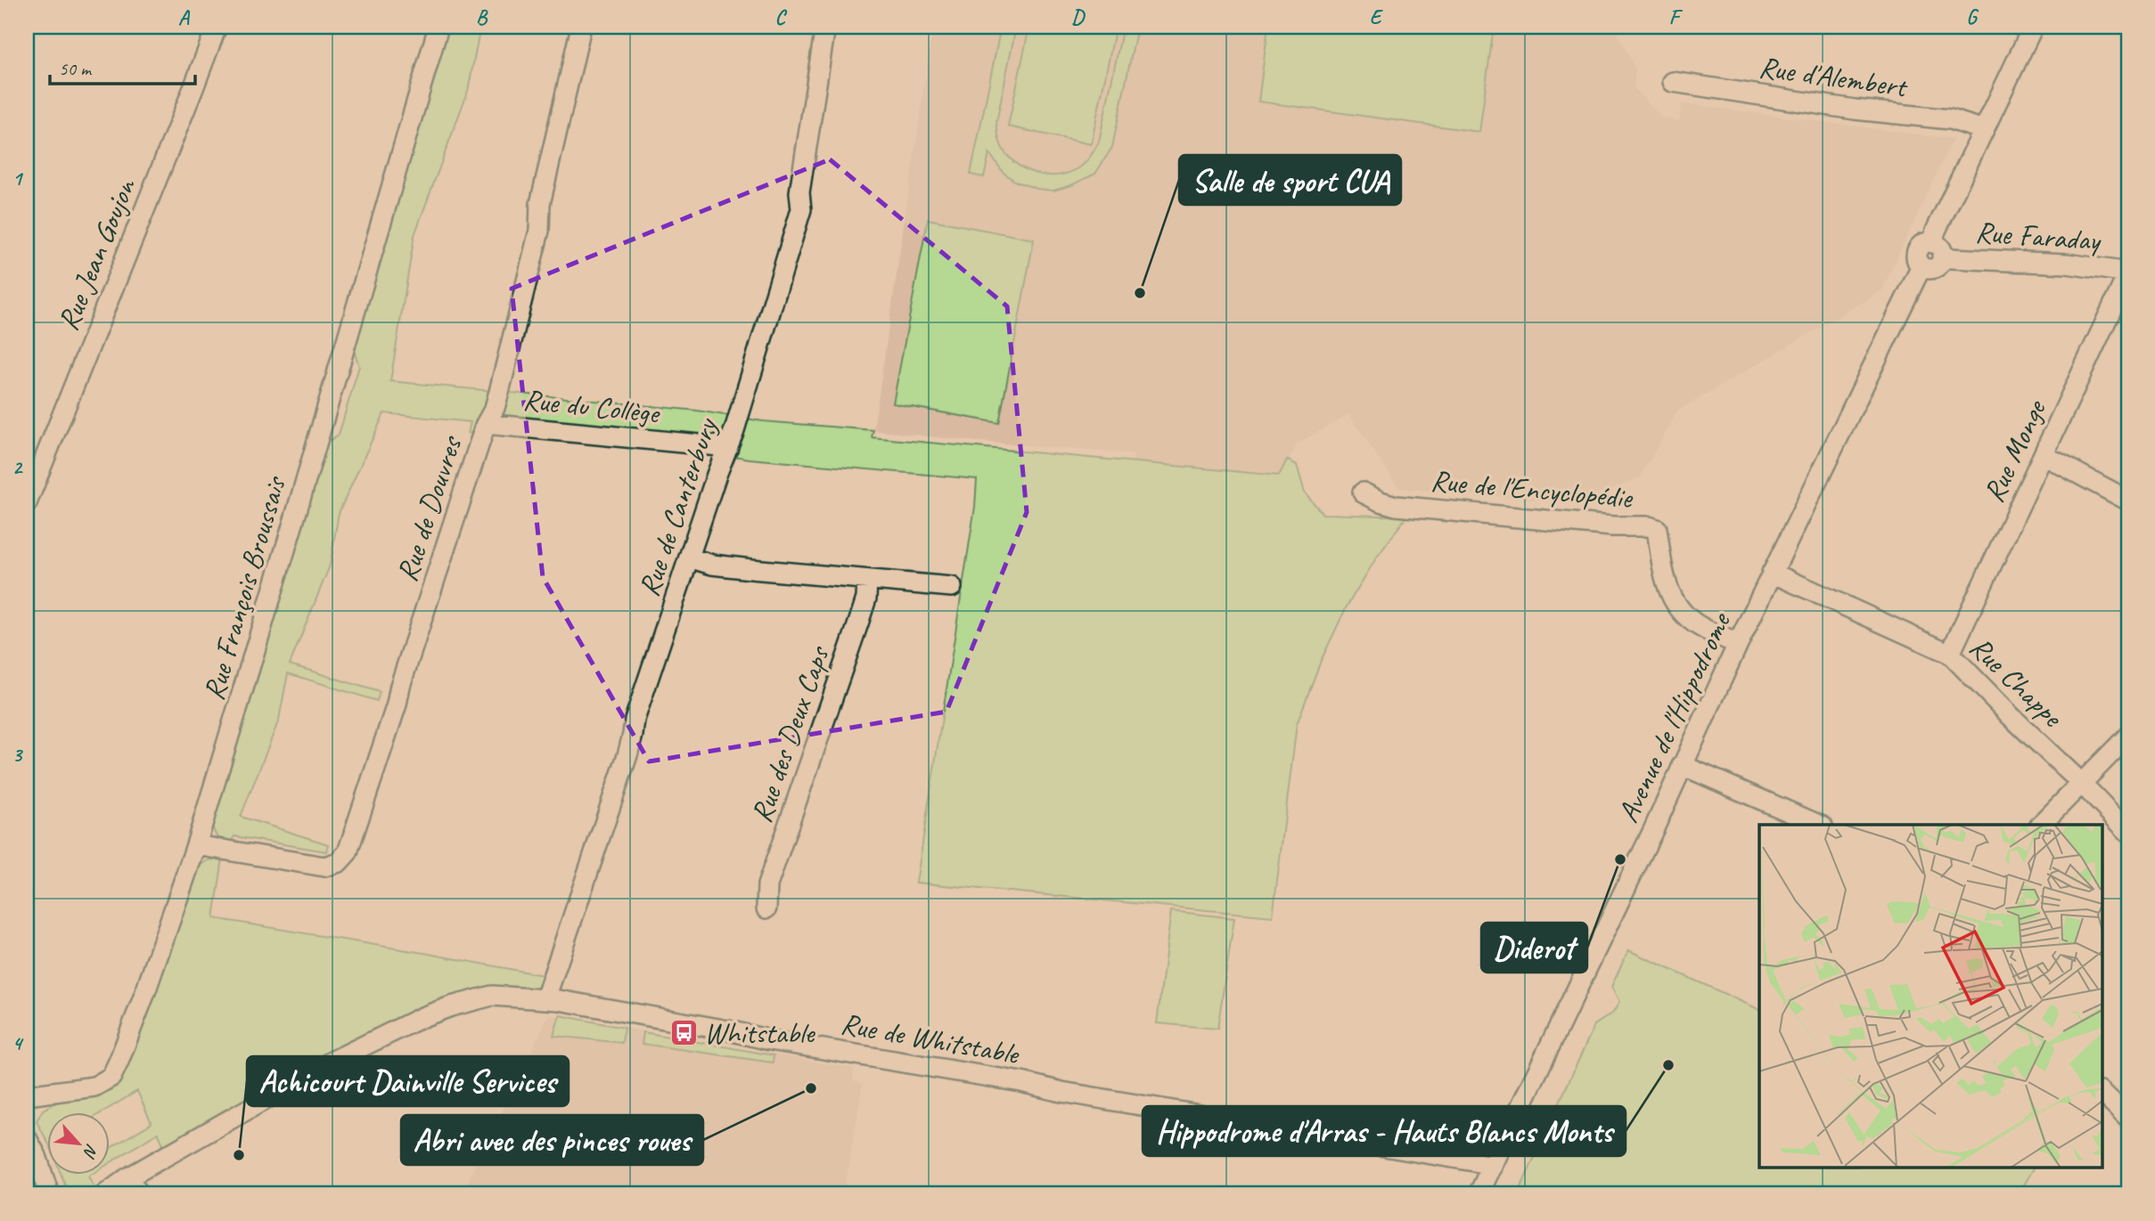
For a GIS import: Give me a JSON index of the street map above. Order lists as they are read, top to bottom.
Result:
{
  "streets": {
    "street": [
      "Rue d'Alembert",
      "Rue Faraday",
      "Rue Jean Goujon",
      "Rue du Collège",
      "Rue Monge",
      "Rue de l'Encyclopédie",
      "Rue de Canterbury",
      "Rue de Douvres",
      "Rue François Broussais",
      "Rue Chappe",
      "Avenue de l'Hippodrome",
      "Rue des Deux Caps",
      "Rue de Whitstable"
    ]
  },
  "crossings": [
    ["Rue Faraday", "Rue Monge"],
    ["Rue Faraday", "Avenue de l'Hippodrome"],
    ["Rue du Collège", "Rue de Canterbury"],
    ["Rue du Collège", "Rue de Douvres"],
    ["Rue Monge", "Rue Chappe"],
    ["Rue de l'Encyclopédie", "Avenue de l'Hippodrome"],
    ["Rue de Canterbury", "Rue de Whitstable"],
    ["Rue de Douvres", "Rue François Broussais"],
    ["Rue Chappe", "Avenue de l'Hippodrome"],
    ["Avenue de l'Hippodrome", "Rue de Whitstable"]
  ],
  "places": {
    "other": [
      "Salle de sport CUA",
      "Diderot",
      "Hippodrome d'Arras - Hauts Blancs Monts",
      "Abri avec des pinces roues",
      "Achicourt Dainville Services"
    ],
    "bus stop": ["Whitstable"]
  },
  "scale_bar": "50 m",
  "north": "bottom right",
  "grid": {
    "columns": [
      "A",
      "B",
      "C",
      "D",
      "E",
      "F",
      "G"
    ],
    "rows": [
      "1",
      "2",
      "3",
      "4"
    ]
  }
}
